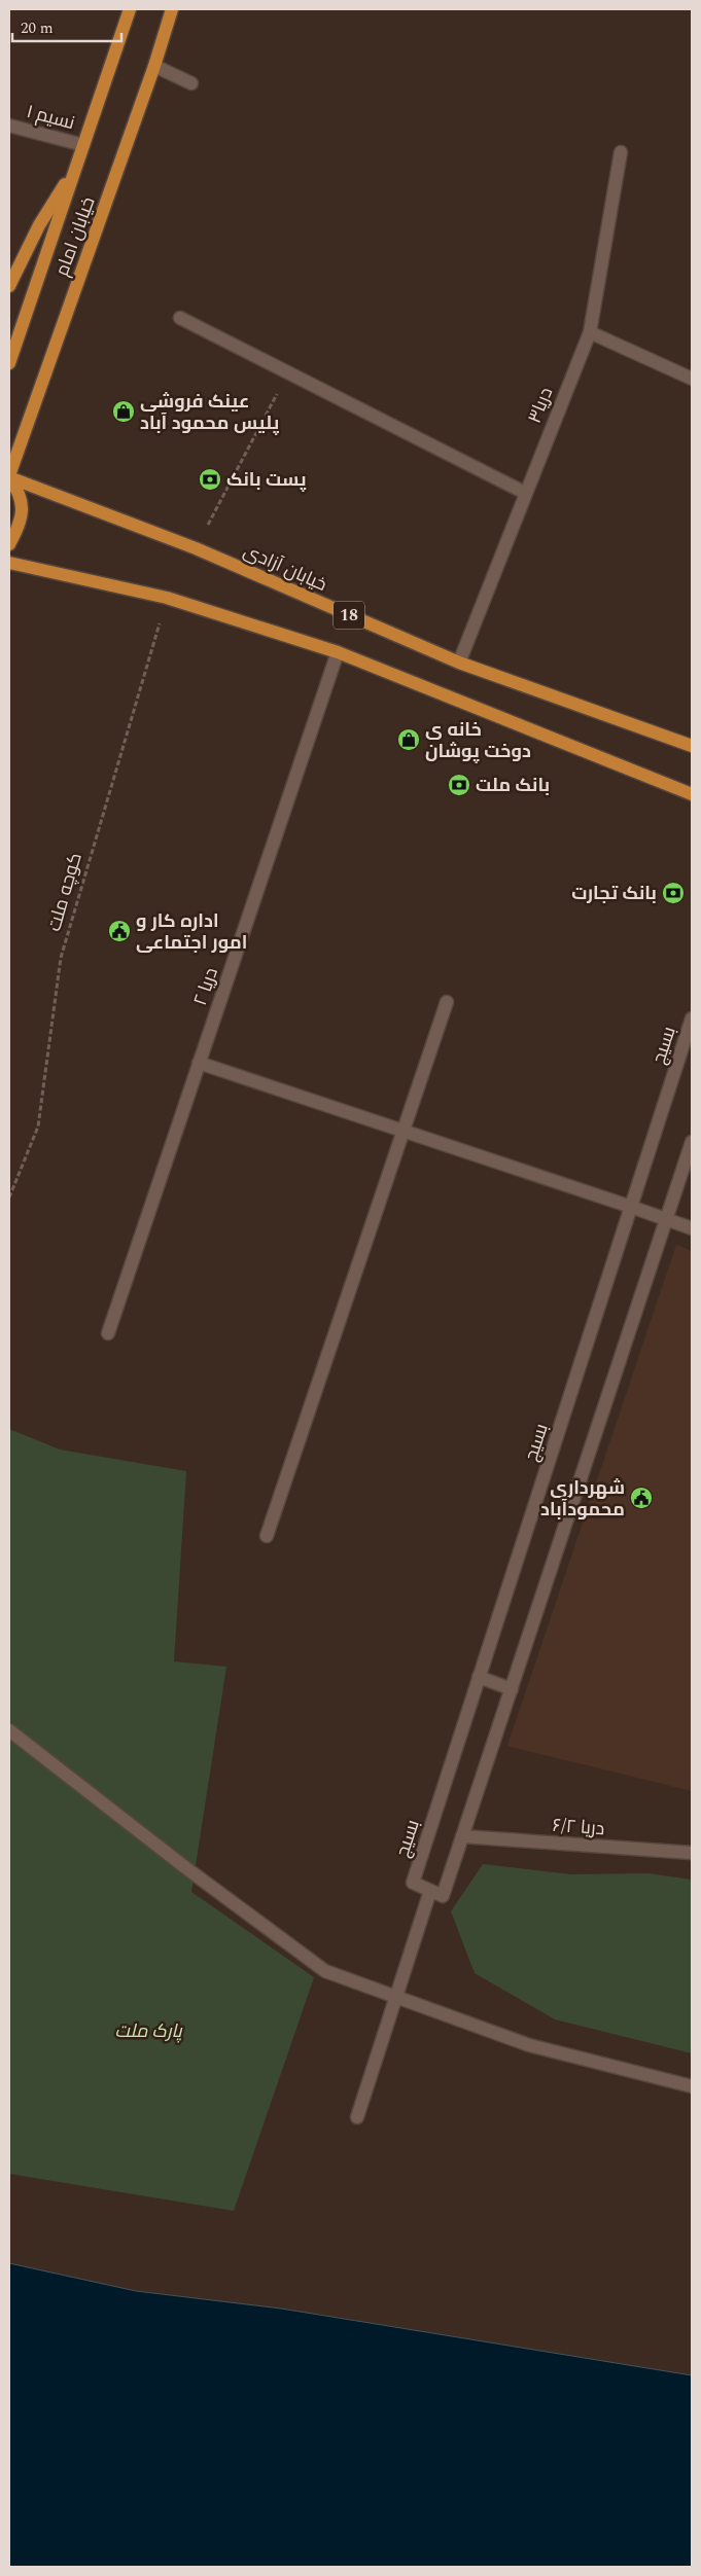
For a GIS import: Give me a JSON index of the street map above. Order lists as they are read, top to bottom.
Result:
{
  "streets": {
    "main road": ["خیابان امام", "خیابان آزادی", "18"],
    "street": [
      "نسیم ۱",
      "دریا۳",
      "دریا ۲",
      "بسیج",
      "دریا ۶/۲"
    ],
    "path": ["کوچه ملت"]
  },
  "crossings": [
    ["نسیم ۱", "خیابان امام"],
    ["خیابان امام", "خیابان آزادی"],
    ["دریا۳", "خیابان آزادی"],
    ["18", "کوچه ملت"],
    ["18", "دریا ۲"]
  ],
  "parks": ["پارک ملت"],
  "places": {
    "shop": ["عینک فروشی پلیس محمود آباد", "خانه ی دوخت پوشان"],
    "bank": ["پست بانک", "بانک ملت", "بانک تجارت"],
    "public building": ["اداره کار و امور اجتماعی", "شهرداری محمودآباد"]
  },
  "scale_bar": "20 m"
}
